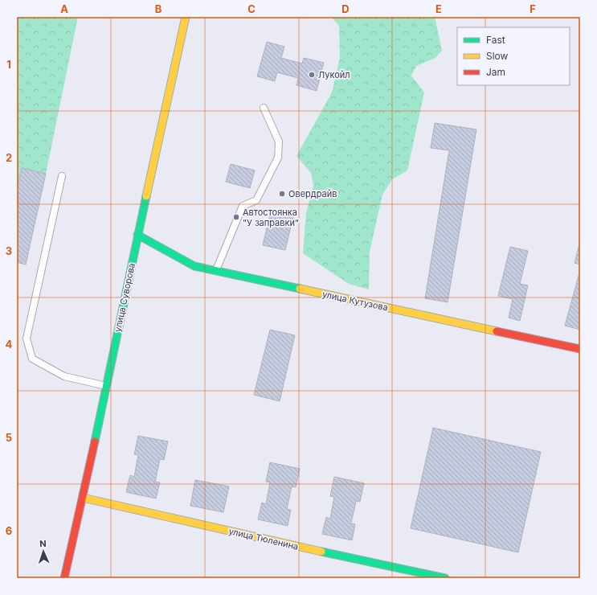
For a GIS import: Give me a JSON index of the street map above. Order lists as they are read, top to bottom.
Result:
{
  "streets": {
    "street": ["улица Суворова", "улица Кутузова", "улица Тюленина"]
  },
  "crossings": [
    ["улица Суворова", "улица Кутузова"],
    ["улица Суворова", "улица Тюленина"]
  ],
  "places": ["Лукойл", "Овердрайв", "Автостоянка \"У заправки\""],
  "legend": ["Fast", "Slow", "Jam"],
  "north": "top",
  "grid": {
    "columns": [
      "A",
      "B",
      "C",
      "D",
      "E",
      "F"
    ],
    "rows": [
      "1",
      "2",
      "3",
      "4",
      "5",
      "6"
    ]
  }
}
